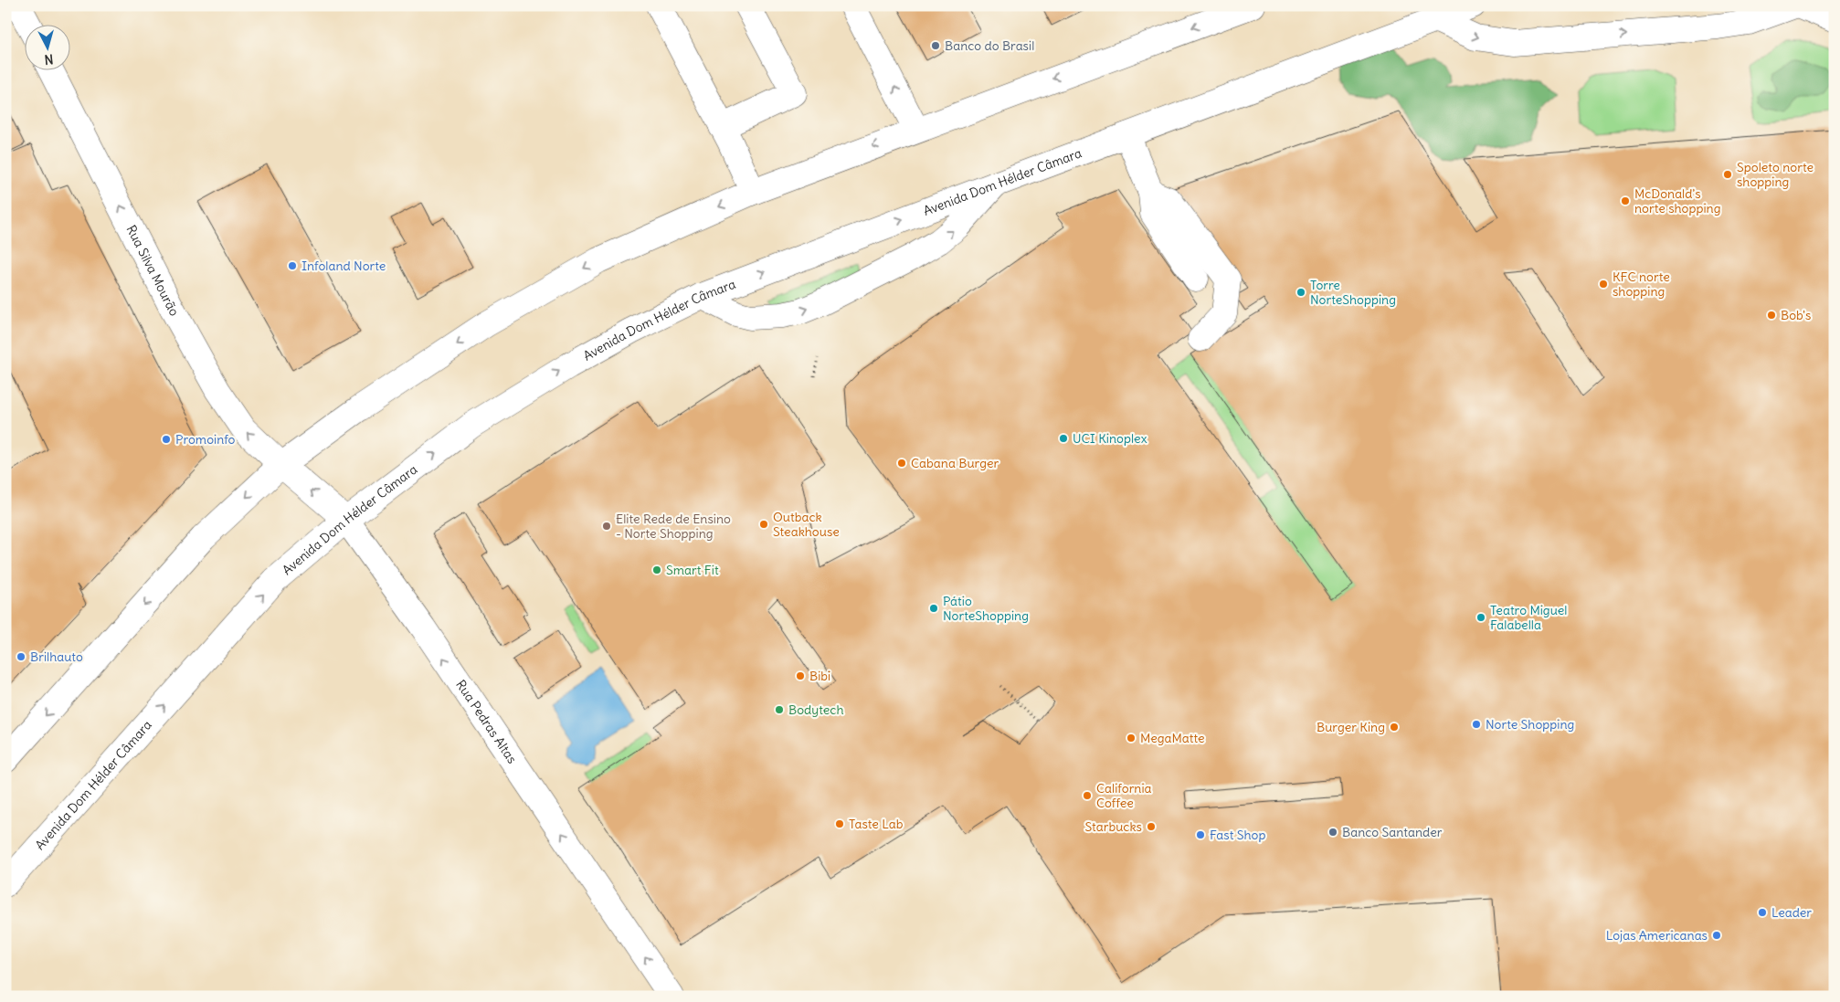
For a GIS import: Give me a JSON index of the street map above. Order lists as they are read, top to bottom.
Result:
{
  "streets": {
    "main road": ["Avenida Dom Hélder Câmara", "Rua Silva Mourão", "Rua Pedras Altas"]
  },
  "crossings": [
    ["Avenida Dom Hélder Câmara", "Rua Pedras Altas"],
    ["Rua Silva Mourão", "Rua Pedras Altas"]
  ],
  "one_way": ["Rua Silva Mourão", "Rua Pedras Altas"],
  "places": [
    "Banco do Brasil",
    "Spoleto norte shopping",
    "McDonald's norte shopping",
    "Infoland Norte",
    "KFC norte shopping",
    "Torre NorteShopping",
    "Bob's",
    "UCI Kinoplex",
    "Promoinfo",
    "Cabana Burger",
    "Outback Steakhouse",
    "Elite Rede de Ensino - Norte Shopping",
    "Smart Fit",
    "Pátio NorteShopping",
    "Teatro Miguel Falabella",
    "Brilhauto",
    "Bibi",
    "Bodytech",
    "Norte Shopping",
    "Burger King",
    "MegaMatte",
    "California Coffee",
    "Taste Lab",
    "Starbucks",
    "Banco Santander",
    "Fast Shop",
    "Leader",
    "Lojas Americanas"
  ],
  "north": "bottom"
}
